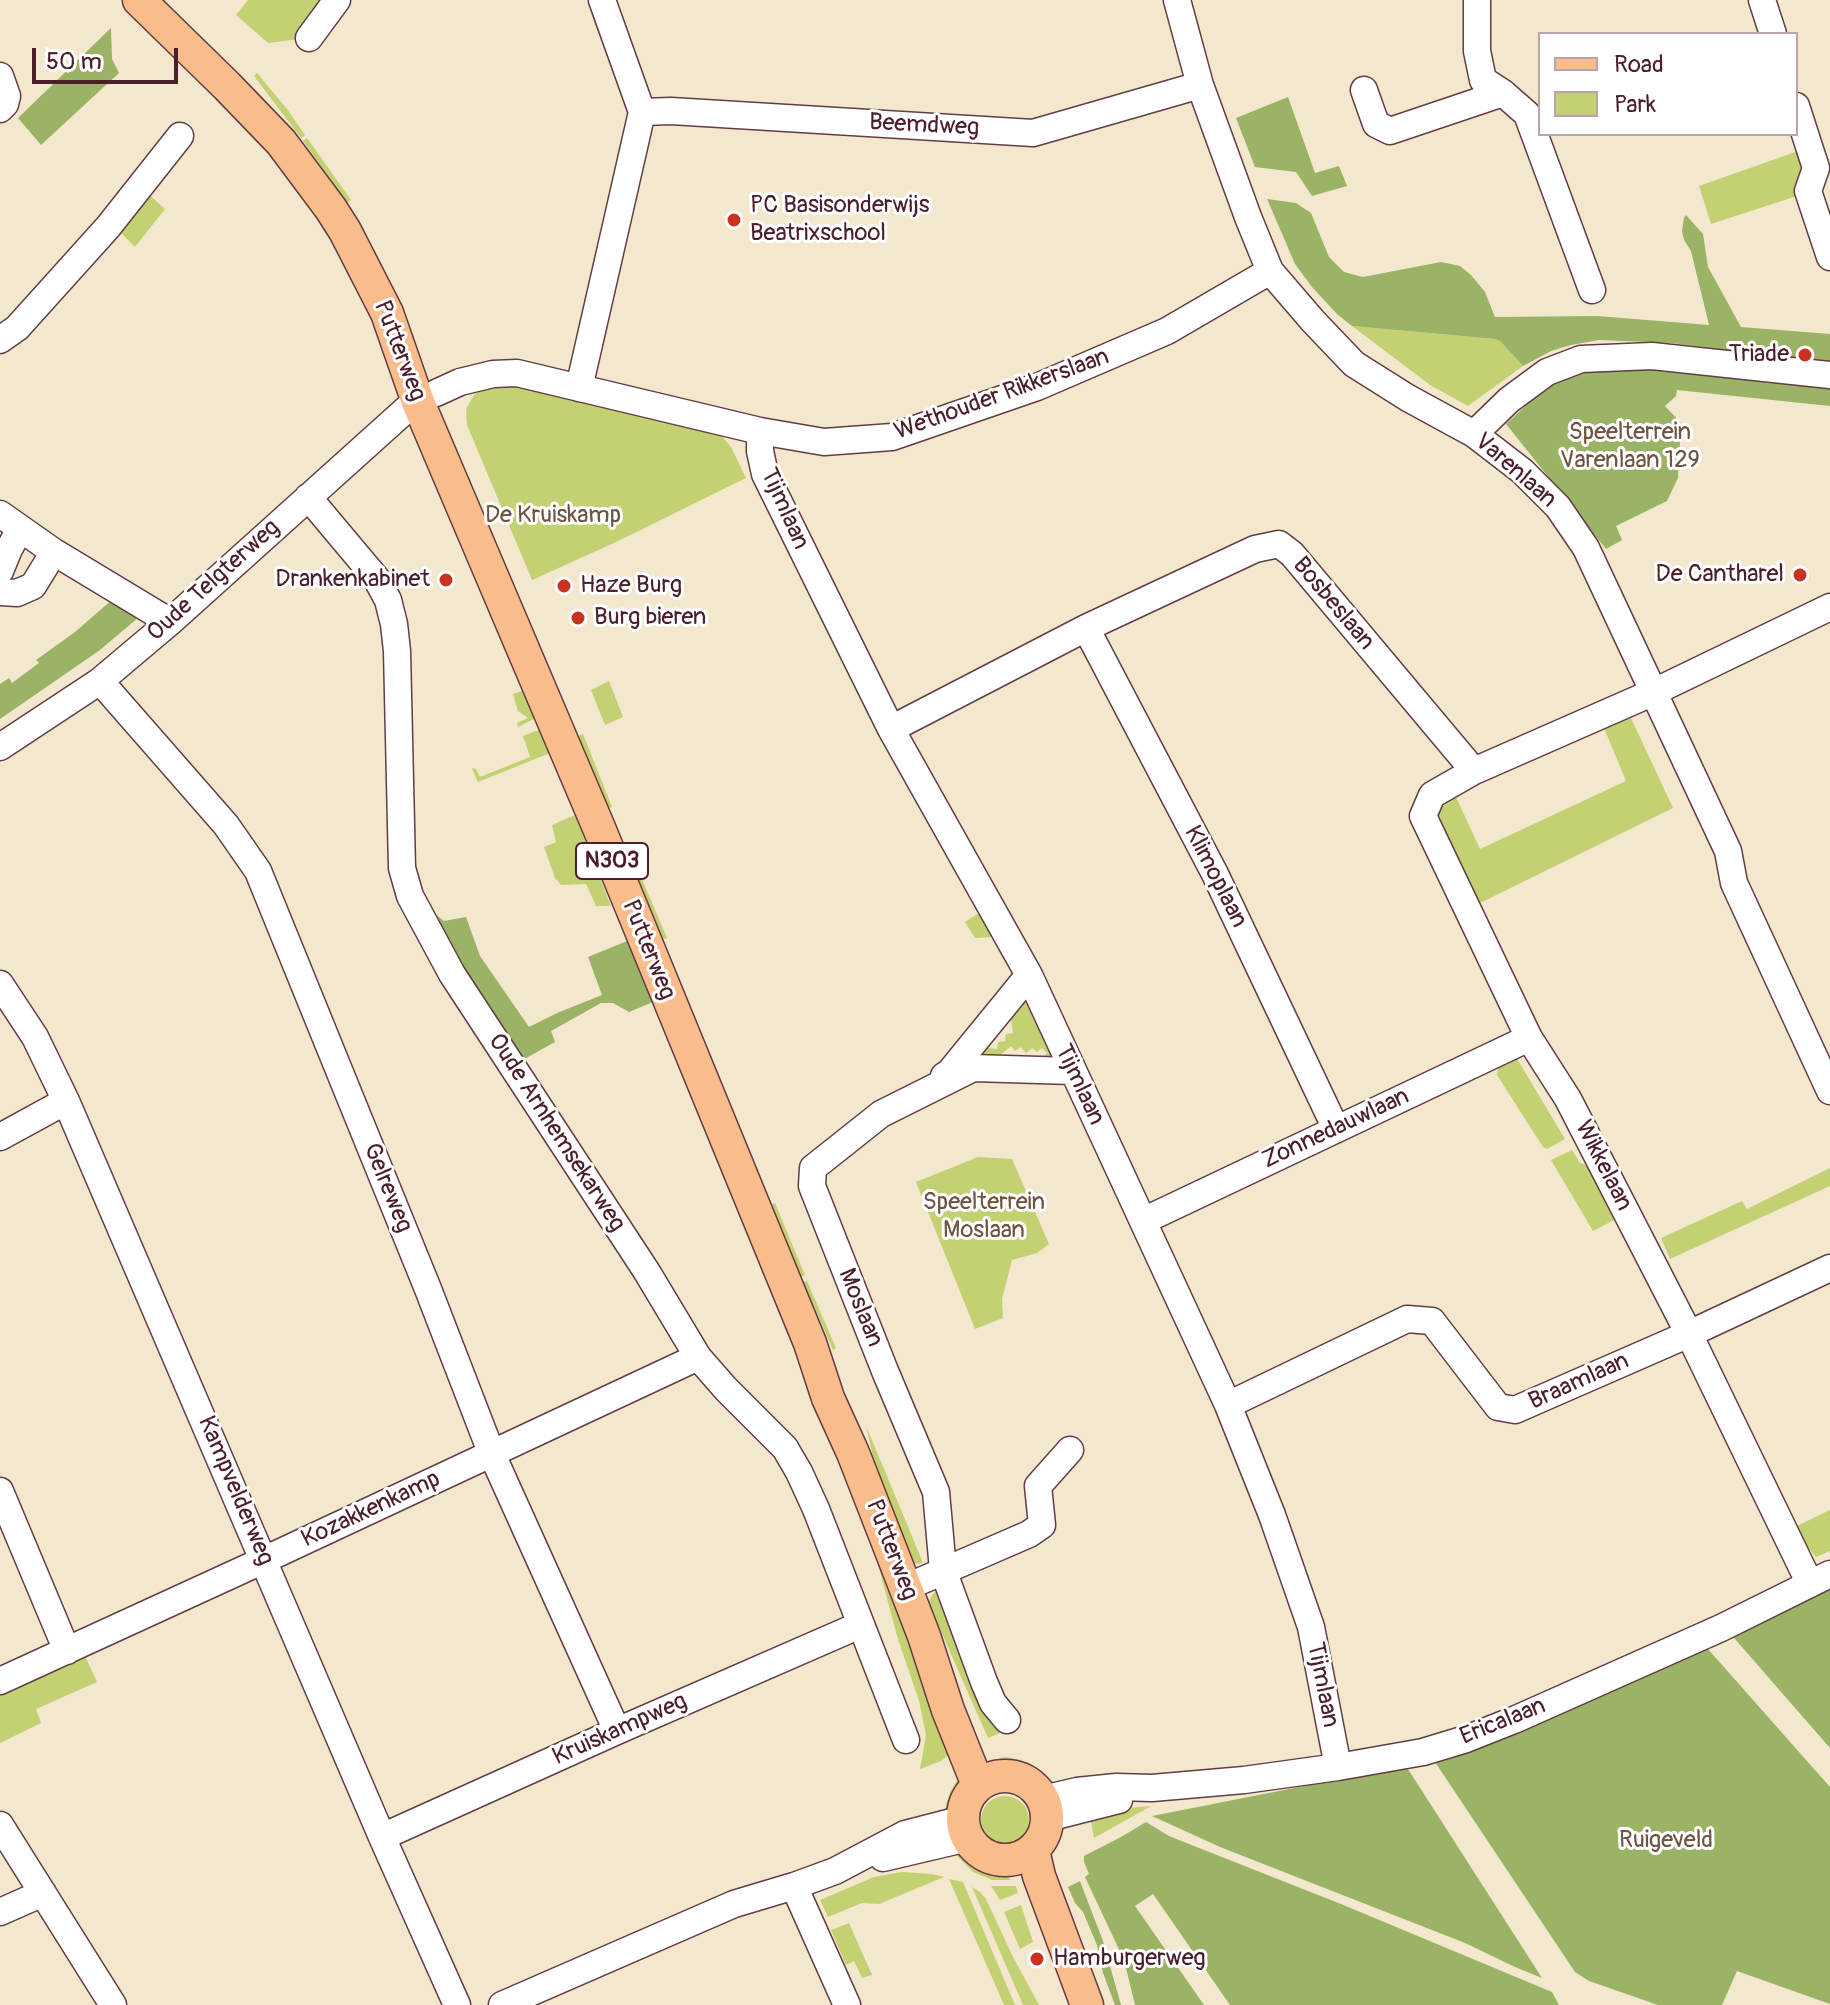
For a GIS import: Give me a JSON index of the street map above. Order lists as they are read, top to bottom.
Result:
{
  "streets": {
    "main road": ["Putterweg", "N303"],
    "street": [
      "Beemdweg",
      "Wethouder Rikkerslaan",
      "Varenlaan",
      "Tijmlaan",
      "Oude Telgterweg",
      "Bosbeslaan",
      "Klimoplaan",
      "Zonnedauwlaan",
      "Oude Arnhemsekarweg",
      "Wikkelaan",
      "Gelreweg",
      "Moslaan",
      "Braamlaan",
      "Kampvelderweg",
      "Kozakkenkamp",
      "Ericalaan",
      "Kruiskampweg"
    ]
  },
  "crossings": [
    ["Beemdweg", "Varenlaan"],
    ["Putterweg", "Wethouder Rikkerslaan"],
    ["Putterweg", "Oude Telgterweg"],
    ["Putterweg", "Moslaan"],
    ["Putterweg", "Ericalaan"],
    ["Wethouder Rikkerslaan", "Varenlaan"],
    ["Wethouder Rikkerslaan", "Tijmlaan"],
    ["Wethouder Rikkerslaan", "Oude Telgterweg"],
    ["Tijmlaan", "Bosbeslaan"],
    ["Tijmlaan", "Zonnedauwlaan"],
    ["Tijmlaan", "Moslaan"],
    ["Tijmlaan", "Braamlaan"],
    ["Tijmlaan", "Ericalaan"],
    ["Oude Telgterweg", "Oude Arnhemsekarweg"],
    ["Oude Telgterweg", "Gelreweg"],
    ["Bosbeslaan", "Klimoplaan"],
    ["Bosbeslaan", "Wikkelaan"],
    ["Klimoplaan", "Zonnedauwlaan"],
    ["Zonnedauwlaan", "Wikkelaan"],
    ["Oude Arnhemsekarweg", "Kozakkenkamp"],
    ["Oude Arnhemsekarweg", "Kruiskampweg"],
    ["Wikkelaan", "Braamlaan"],
    ["Wikkelaan", "Ericalaan"],
    ["Gelreweg", "Kozakkenkamp"],
    ["Gelreweg", "Kruiskampweg"],
    ["Kampvelderweg", "Kozakkenkamp"],
    ["Kampvelderweg", "Kruiskampweg"]
  ],
  "parks": [
    "Speelterrein Varenlaan 129",
    "De Kruiskamp",
    "Speelterrein Moslaan",
    "Ruigeveld"
  ],
  "places": [
    "PC Basisonderwijs Beatrixschool",
    "Triade",
    "De Cantharel",
    "Drankenkabinet",
    "Haze Burg",
    "Burg bieren",
    "Hamburgerweg"
  ],
  "legend": ["Road", "Park"],
  "scale_bar": "50 m"
}
